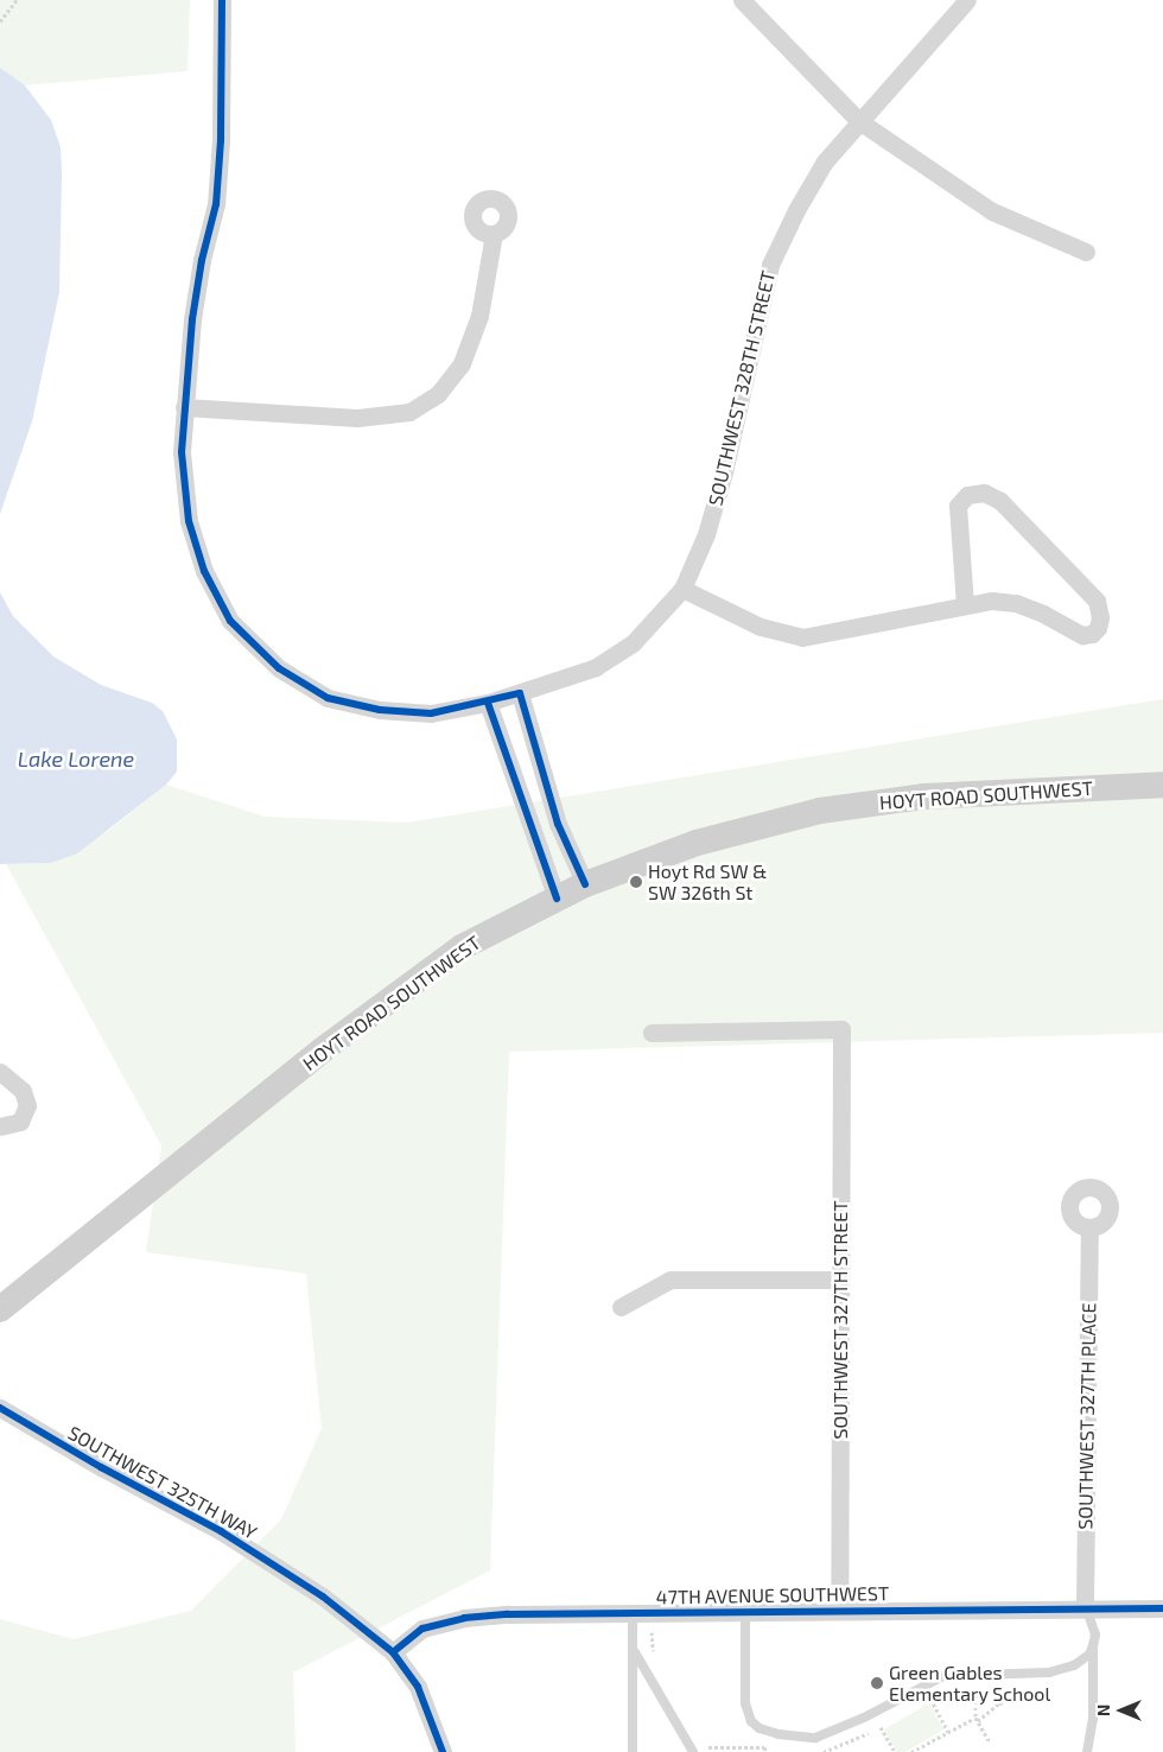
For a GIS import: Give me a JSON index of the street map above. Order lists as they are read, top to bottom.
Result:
{
  "streets": {
    "main road": ["HOYT ROAD SOUTHWEST"],
    "street": [
      "SOUTHWEST 328TH STREET",
      "SOUTHWEST 327TH STREET",
      "SOUTHWEST 327TH PLACE",
      "SOUTHWEST 325TH WAY",
      "47TH AVENUE SOUTHWEST"
    ]
  },
  "crossings": [
    ["SOUTHWEST 327TH STREET", "47TH AVENUE SOUTHWEST"],
    ["SOUTHWEST 327TH PLACE", "47TH AVENUE SOUTHWEST"],
    ["SOUTHWEST 325TH WAY", "47TH AVENUE SOUTHWEST"]
  ],
  "water": ["Lake Lorene"],
  "places": ["Hoyt Rd SW & SW 326th St", "Green Gables Elementary School"],
  "north": "left"
}
